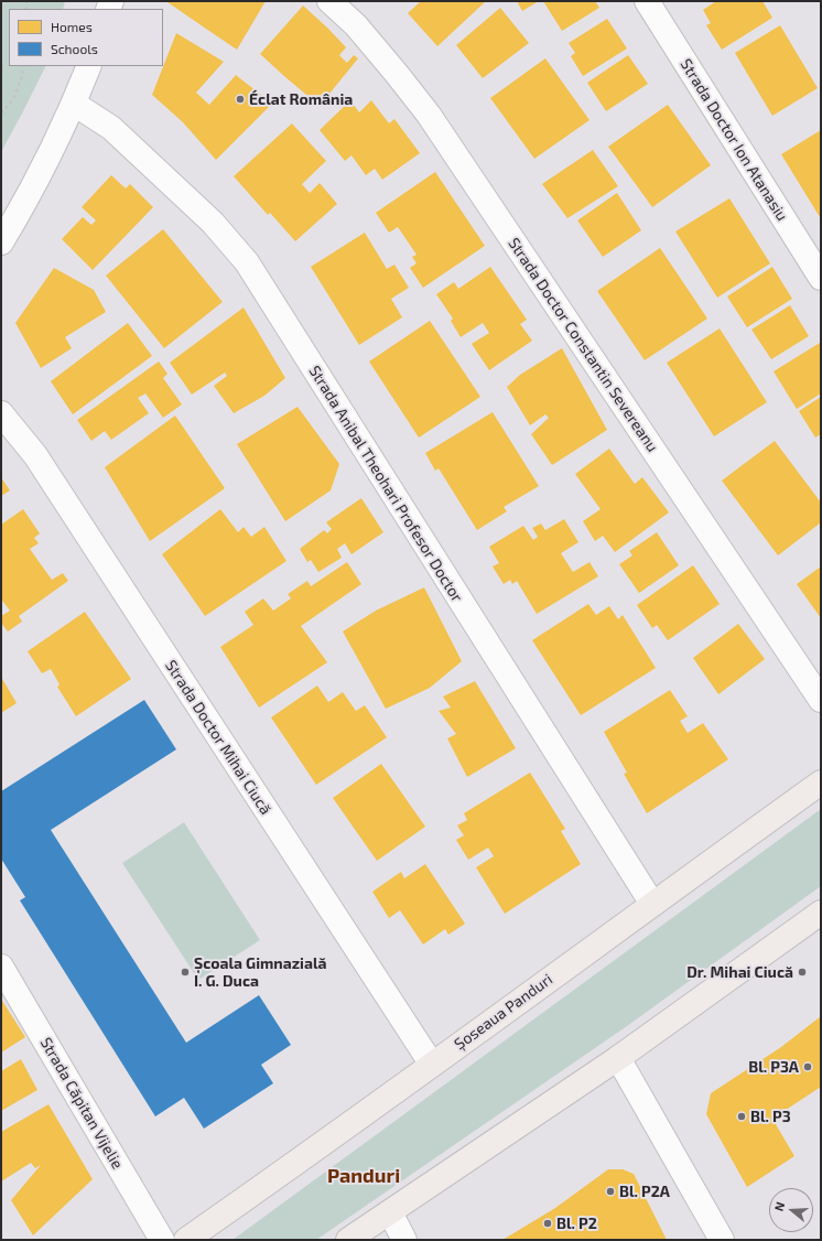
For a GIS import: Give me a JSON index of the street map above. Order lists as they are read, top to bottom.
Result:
{
  "streets": {
    "main road": ["Șoseaua Panduri"],
    "street": [
      "Strada Doctor Ion Atanasiu",
      "Strada Doctor Constantin Severeanu",
      "Strada Anibal Theohari Profesor Doctor",
      "Strada Doctor Mihai Ciucă",
      "Strada Căpitan Vijelie"
    ]
  },
  "crossings": [
    ["Strada Anibal Theohari Profesor Doctor", "Șoseaua Panduri"],
    ["Strada Doctor Mihai Ciucă", "Șoseaua Panduri"]
  ],
  "districts": ["Panduri"],
  "places": [
    "Éclat România",
    "Școala Gimnazială I. G. Duca",
    "Dr. Mihai Ciucă",
    "Bl. P3A",
    "Bl. P3",
    "Bl. P2A",
    "Bl. P2"
  ],
  "legend": ["Homes", "Schools"],
  "north": "left"
}
